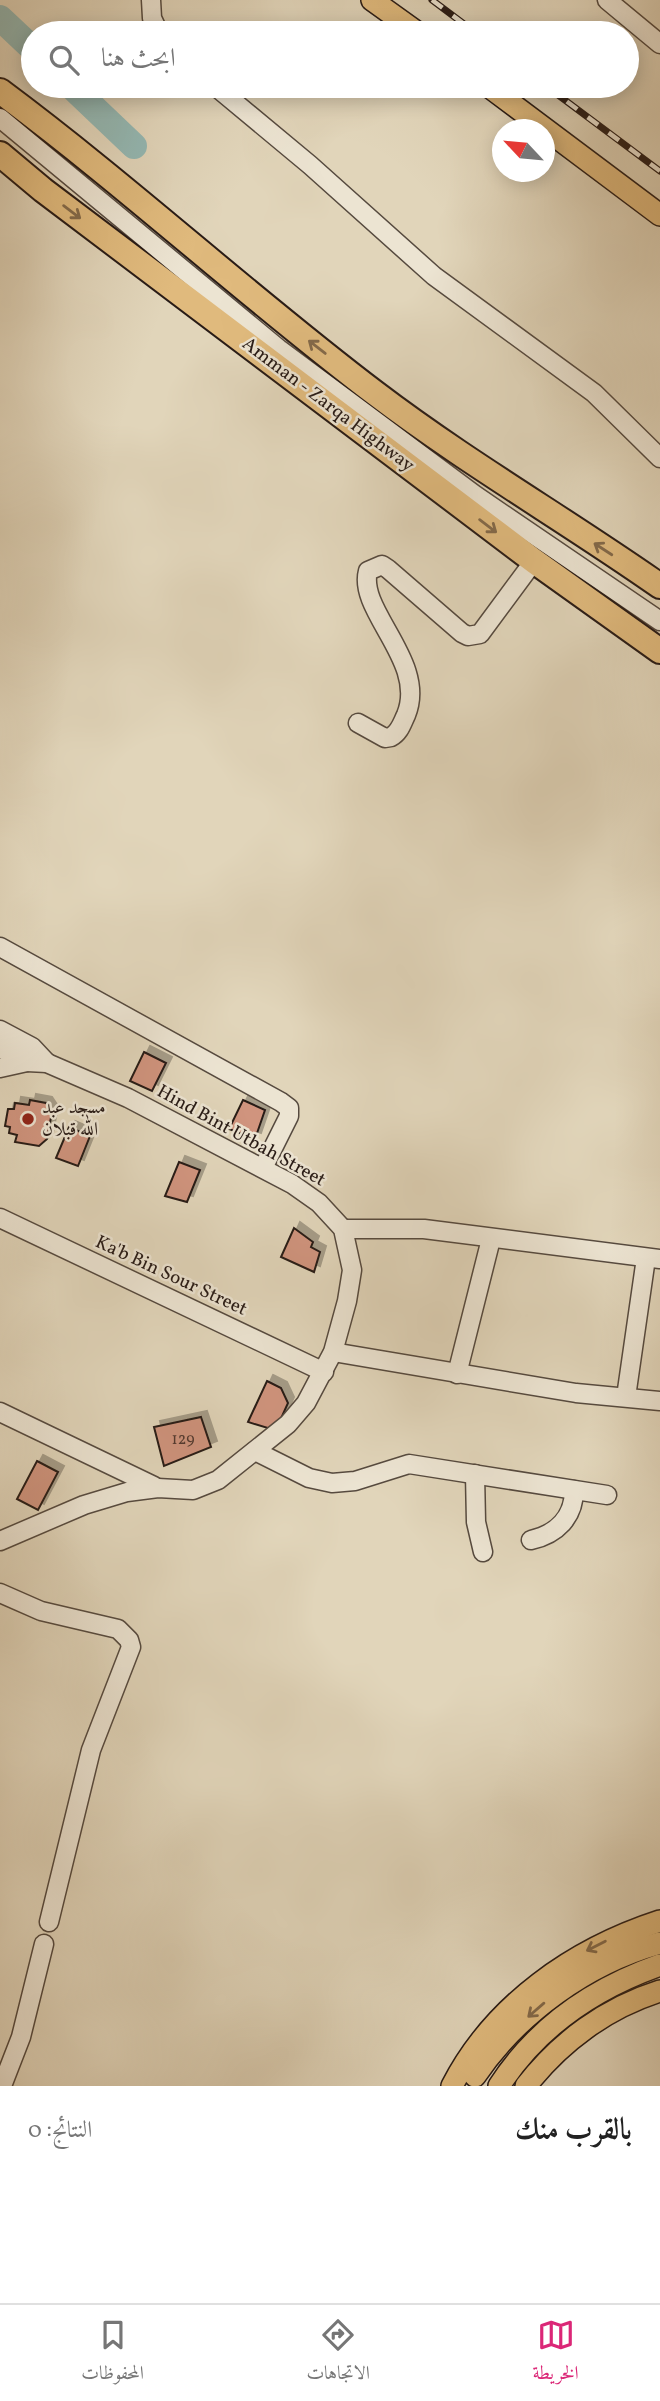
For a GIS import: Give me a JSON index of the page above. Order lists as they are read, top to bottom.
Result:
{
  "streets": {
    "highway": ["Amman - Zarqa Highway"],
    "street": ["Hind Bint Utbah Street", "Ka'b Bin Sour Street"]
  },
  "places": ["مسجد عبد الله قبلان"],
  "house_numbers": ["129"],
  "north": "top left",
  "page": {
    "search": "ابحث هنا",
    "heading": ["بالقرب منك", "النتائج: 0"],
    "nav": ["الخريطة", "الاتجاهات", "المحفوظات"]
  }
}
